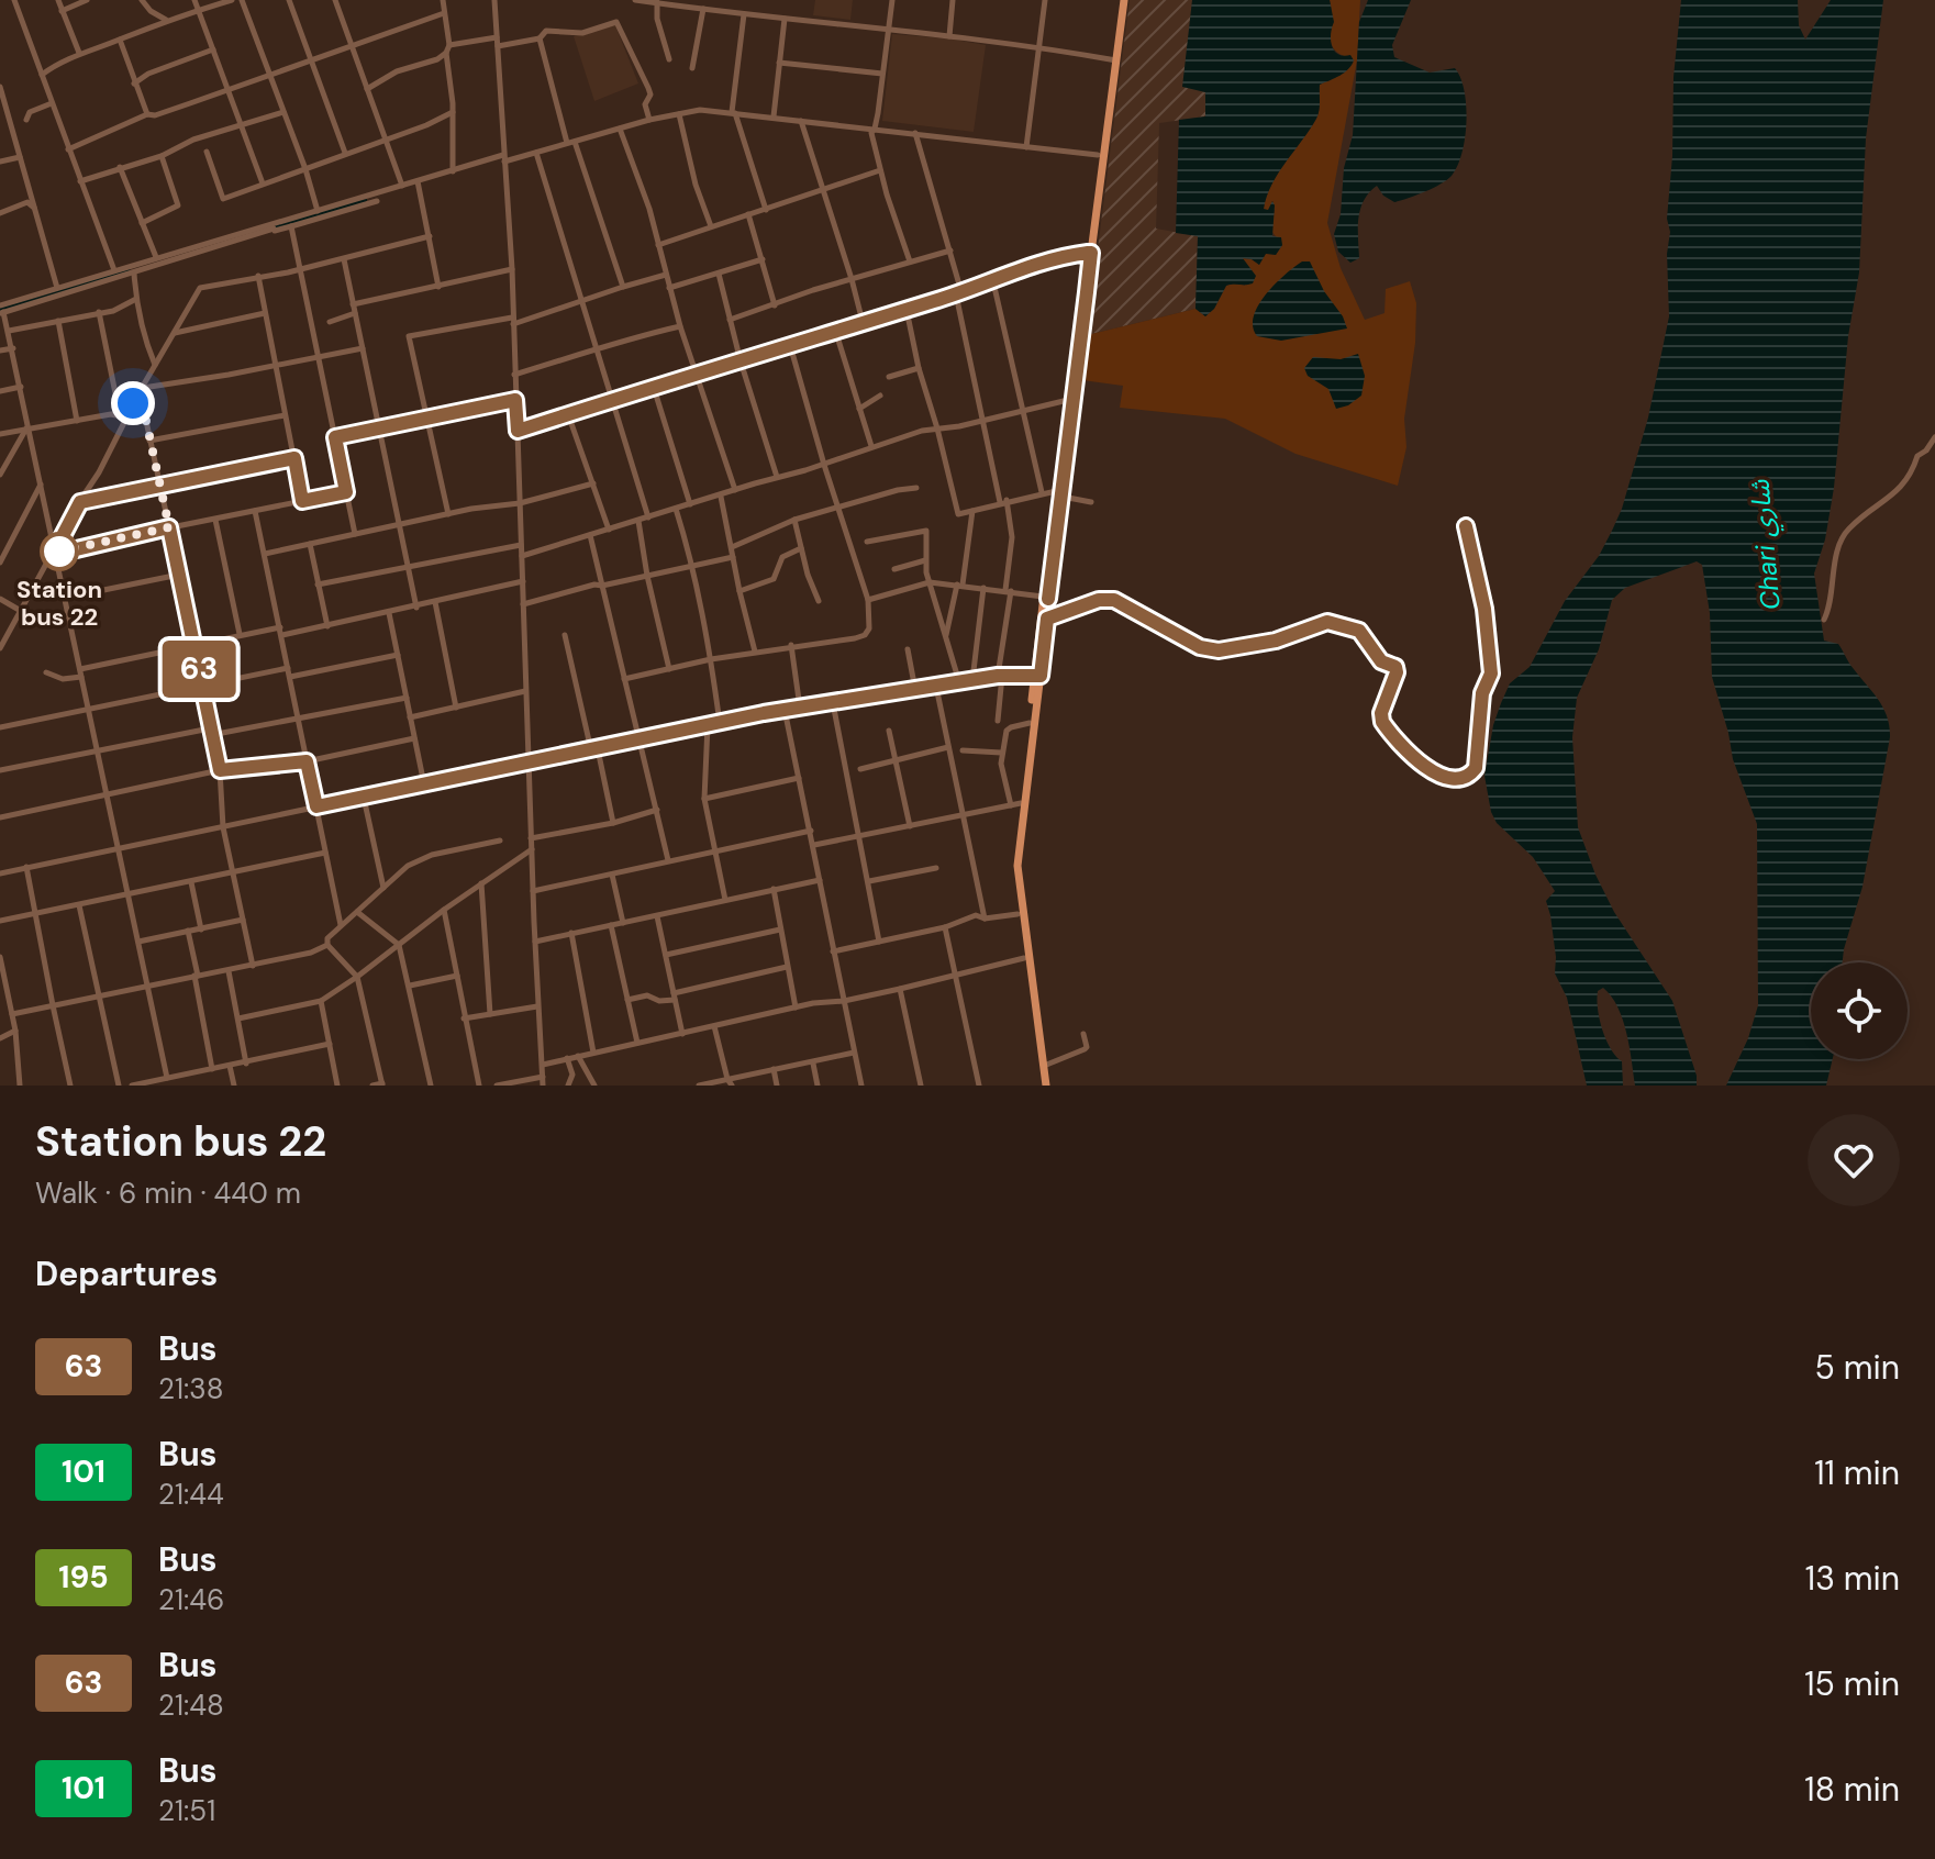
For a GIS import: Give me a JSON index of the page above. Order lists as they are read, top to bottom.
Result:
{
  "water": ["Chari شاري"],
  "places": ["Station bus 22"],
  "lines": ["bus line 63"],
  "page": {
    "on_map": "63",
    "heading": [
      ["Station bus 22", "Walk · 6 min · 440 m"],
      "Departures"
    ],
    "list": [
      {
        "mark": "63",
        "name": "Bus",
        "note": "21:38",
        "value": "5 min"
      },
      {
        "mark": "101",
        "name": "Bus",
        "note": "21:44",
        "value": "11 min"
      },
      {
        "mark": "195",
        "name": "Bus",
        "note": "21:46",
        "value": "13 min"
      },
      {
        "mark": "63",
        "name": "Bus",
        "note": "21:48",
        "value": "15 min"
      },
      {
        "mark": "101",
        "name": "Bus",
        "note": "21:51",
        "value": "18 min"
      }
    ]
  }
}
